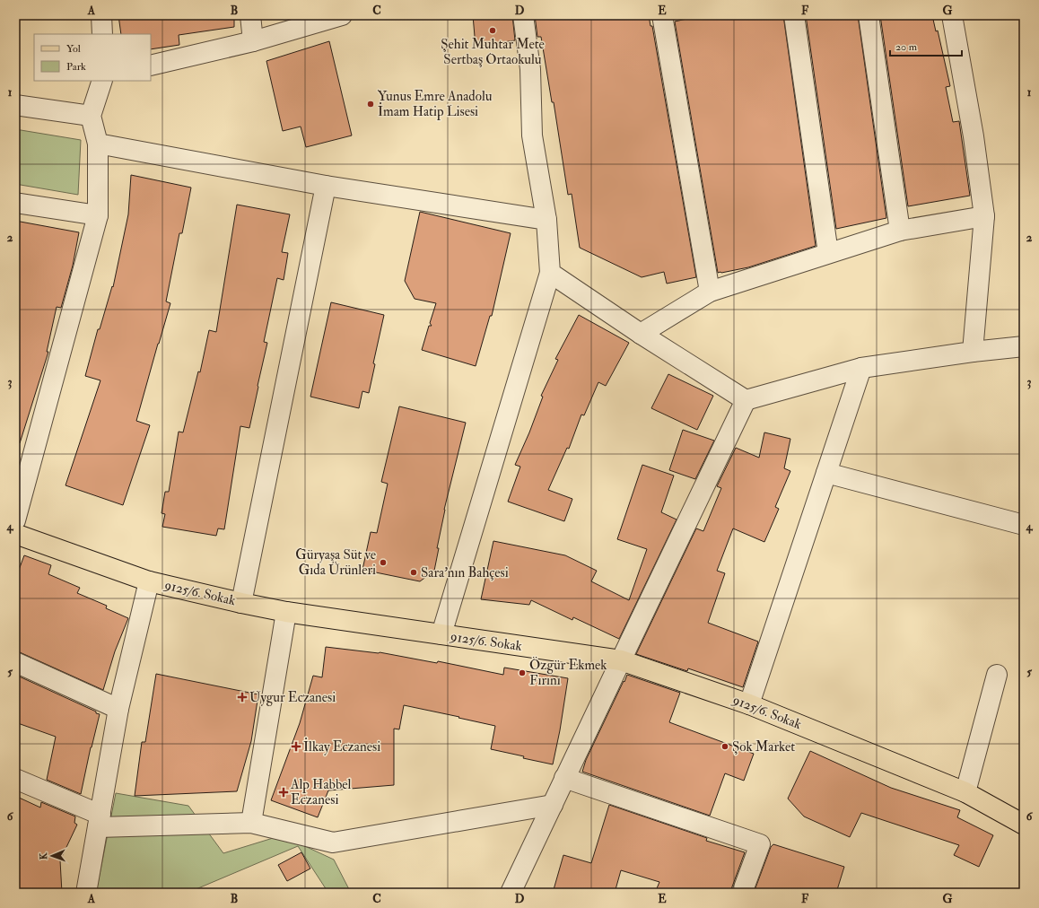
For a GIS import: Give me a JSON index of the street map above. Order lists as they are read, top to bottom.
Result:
{
  "streets": {
    "main road": ["9125/6. Sokak"]
  },
  "places": {
    "other": [
      "Şehit Muhtar Mete Sertbaş Ortaokulu",
      "Yunus Emre Anadolu İmam Hatip Lisesi",
      "Güryaşa Süt ve Gıda Ürünleri",
      "Sara'nın Bahçesi",
      "Özgür Ekmek Fırını",
      "Şok Market"
    ],
    "health": ["Uygur Eczanesi", "İlkay Eczanesi", "Alp Habbel Eczanesi"]
  },
  "legend": ["Yol", "Park"],
  "scale_bar": "20 m",
  "north": "left",
  "grid": {
    "columns": [
      "A",
      "B",
      "C",
      "D",
      "E",
      "F",
      "G"
    ],
    "rows": [
      "1",
      "2",
      "3",
      "4",
      "5",
      "6"
    ]
  }
}
